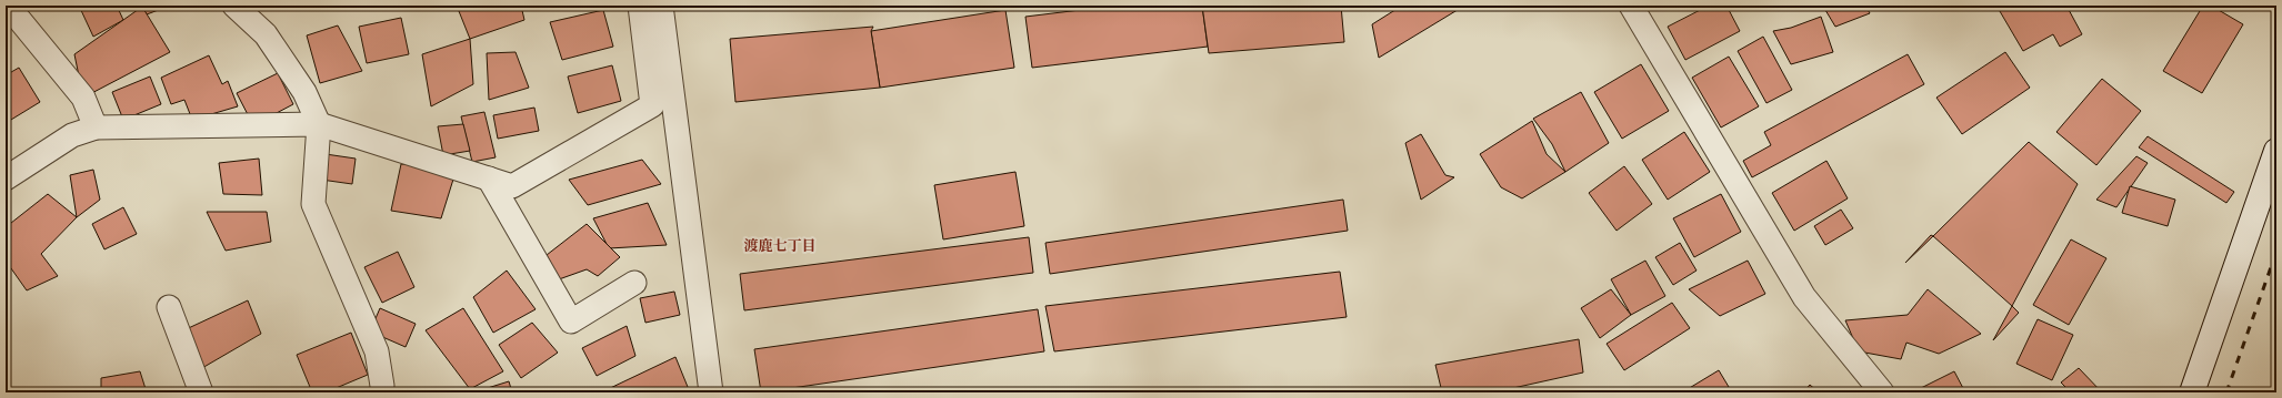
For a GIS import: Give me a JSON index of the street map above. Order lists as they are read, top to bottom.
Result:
{
  "districts": ["渡鹿七丁目"]
}
